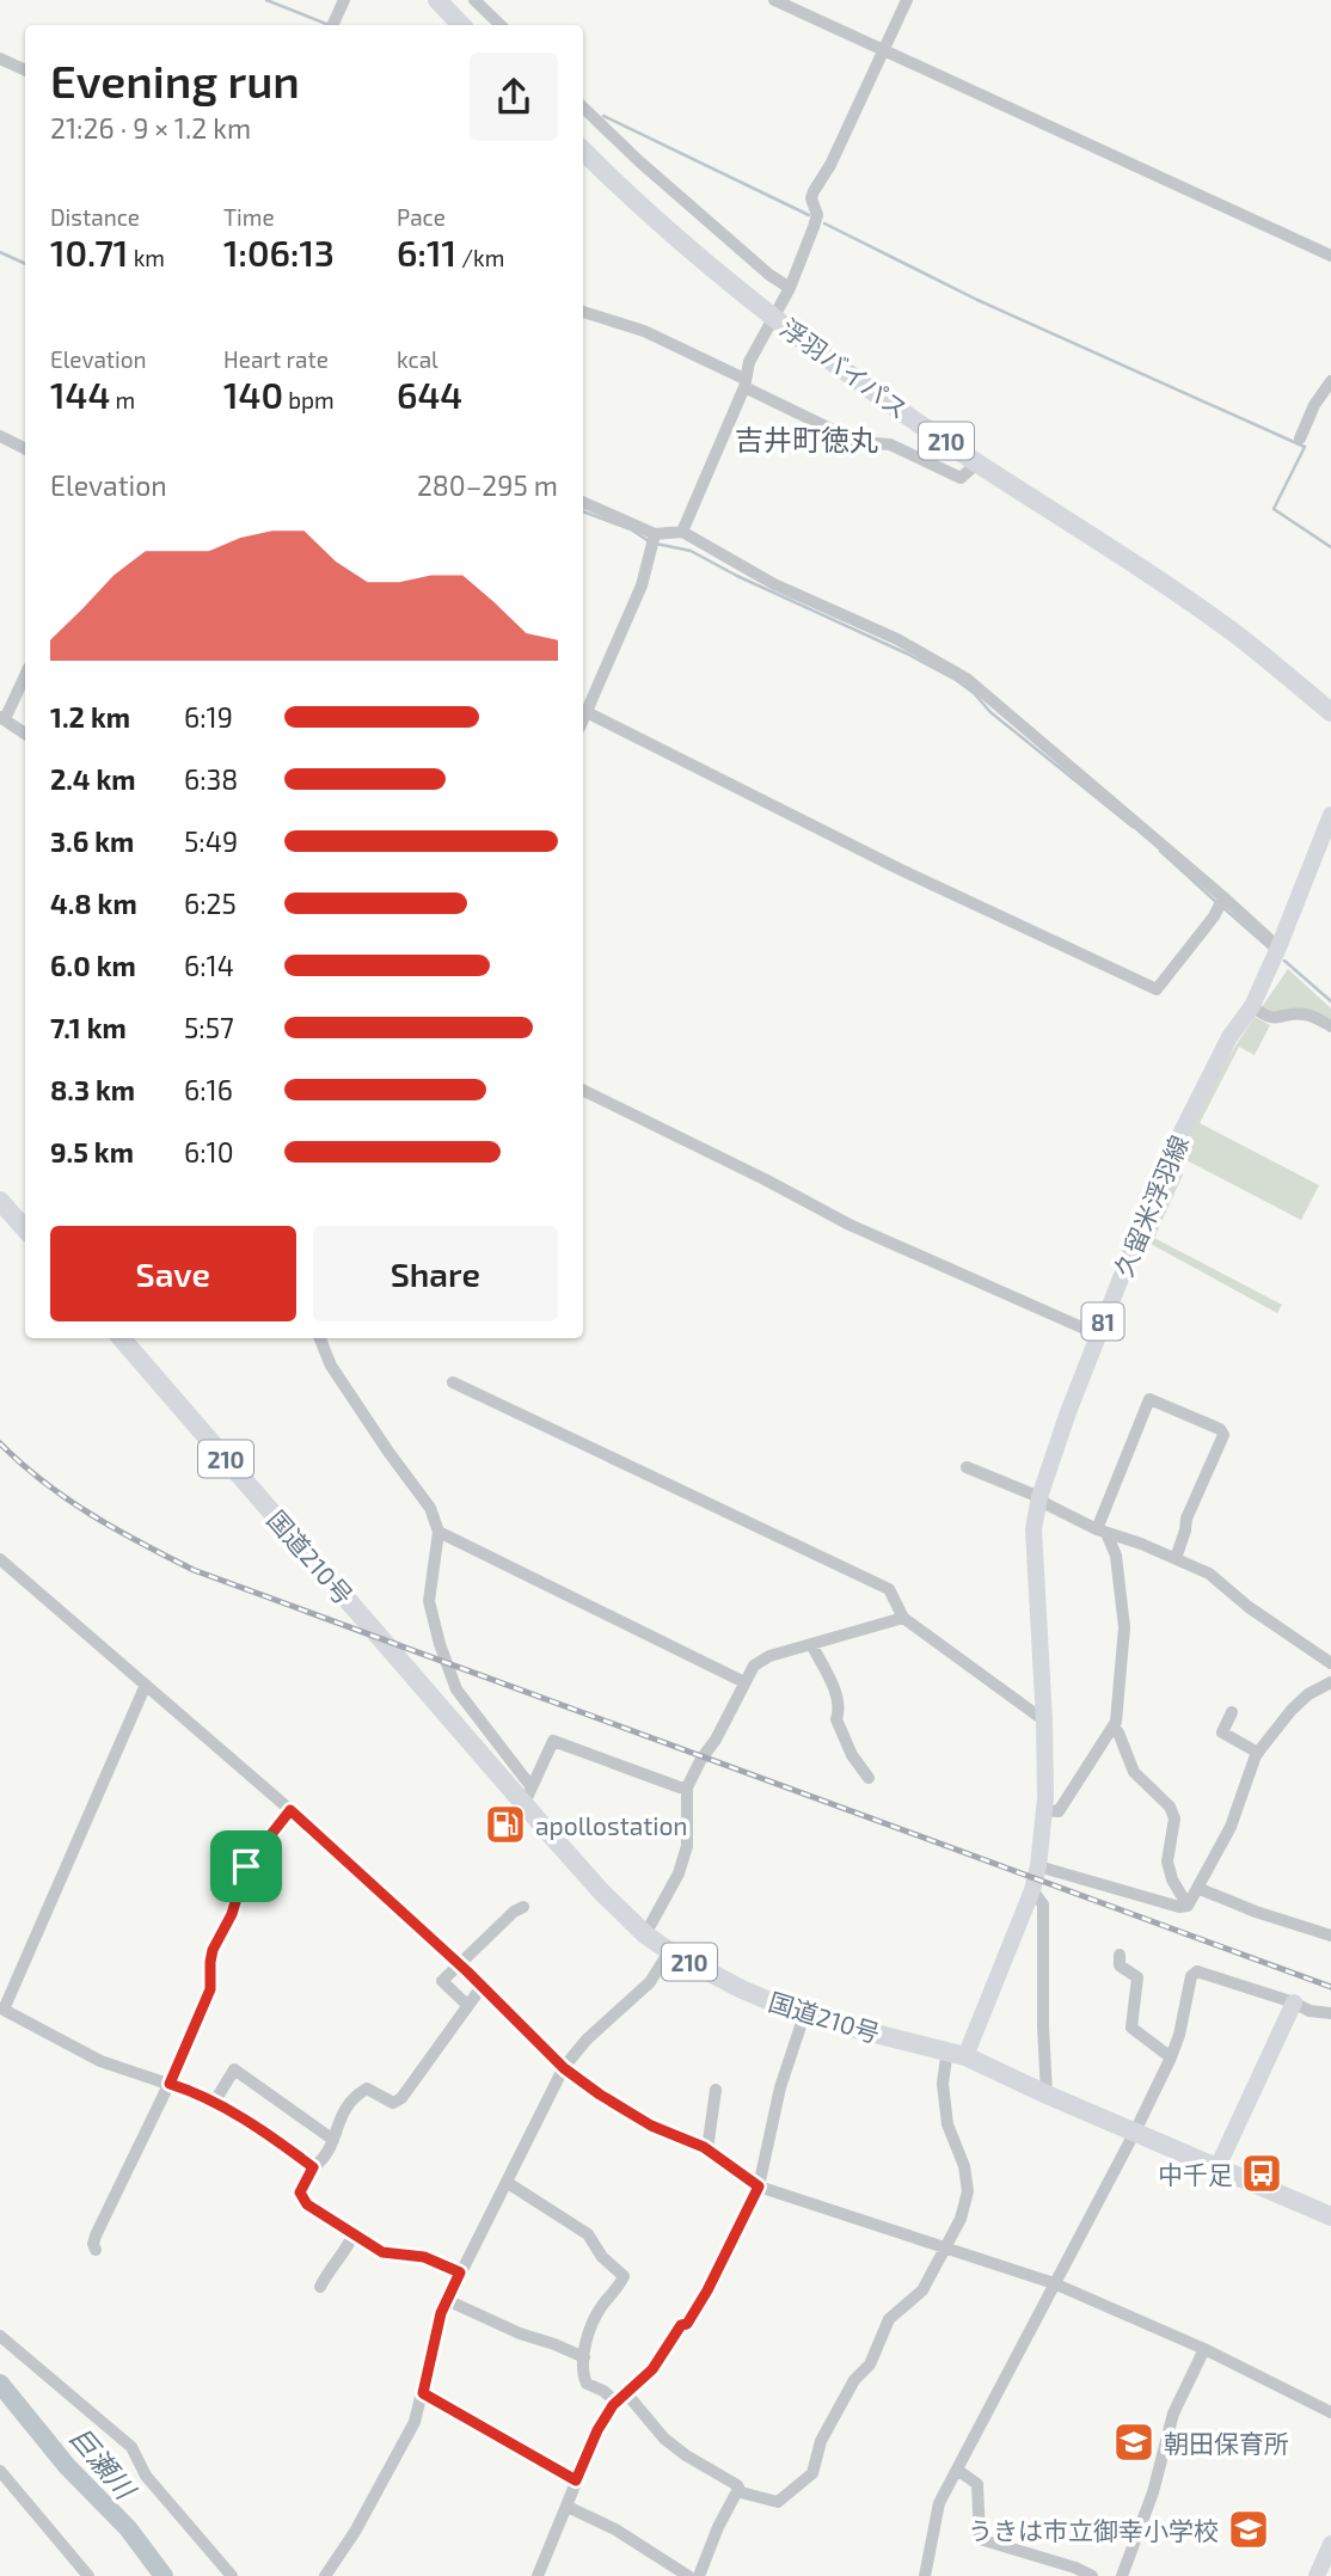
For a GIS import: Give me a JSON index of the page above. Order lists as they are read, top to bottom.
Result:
{
  "streets": {
    "highway": ["浮羽バイパス", "210", "国道210号"],
    "main road": ["久留米浮羽線", "81"]
  },
  "crossings": [
    ["久留米浮羽線", "81"],
    ["81", "国道210号"]
  ],
  "districts": ["吉井町徳丸"],
  "water": ["巨瀬川"],
  "places": {
    "fuel station": ["apollostation"],
    "bus stop": ["中千足"],
    "school or university": ["朝田保育所", "うきは市立御幸小学校"]
  },
  "page": {
    "heading": ["Evening run", "21:26 · 9 × 1.2 km"],
    "stats": [
      ["Distance", "10.71 km"],
      ["Time", "1:06:13"],
      ["Pace", "6:11 /km"],
      ["Elevation", "144 m"],
      ["Heart rate", "140 bpm"],
      ["kcal", "644"]
    ],
    "chart": ["Elevation", "280–295 m"],
    "list": [
      {
        "name": "1.2 km",
        "note": "6:19"
      },
      {
        "name": "2.4 km",
        "note": "6:38"
      },
      {
        "name": "3.6 km",
        "note": "5:49"
      },
      {
        "name": "4.8 km",
        "note": "6:25"
      },
      {
        "name": "6.0 km",
        "note": "6:14"
      },
      {
        "name": "7.1 km",
        "note": "5:57"
      },
      {
        "name": "8.3 km",
        "note": "6:16"
      },
      {
        "name": "9.5 km",
        "note": "6:10"
      }
    ],
    "buttons": ["Save", "Share"]
  }
}
